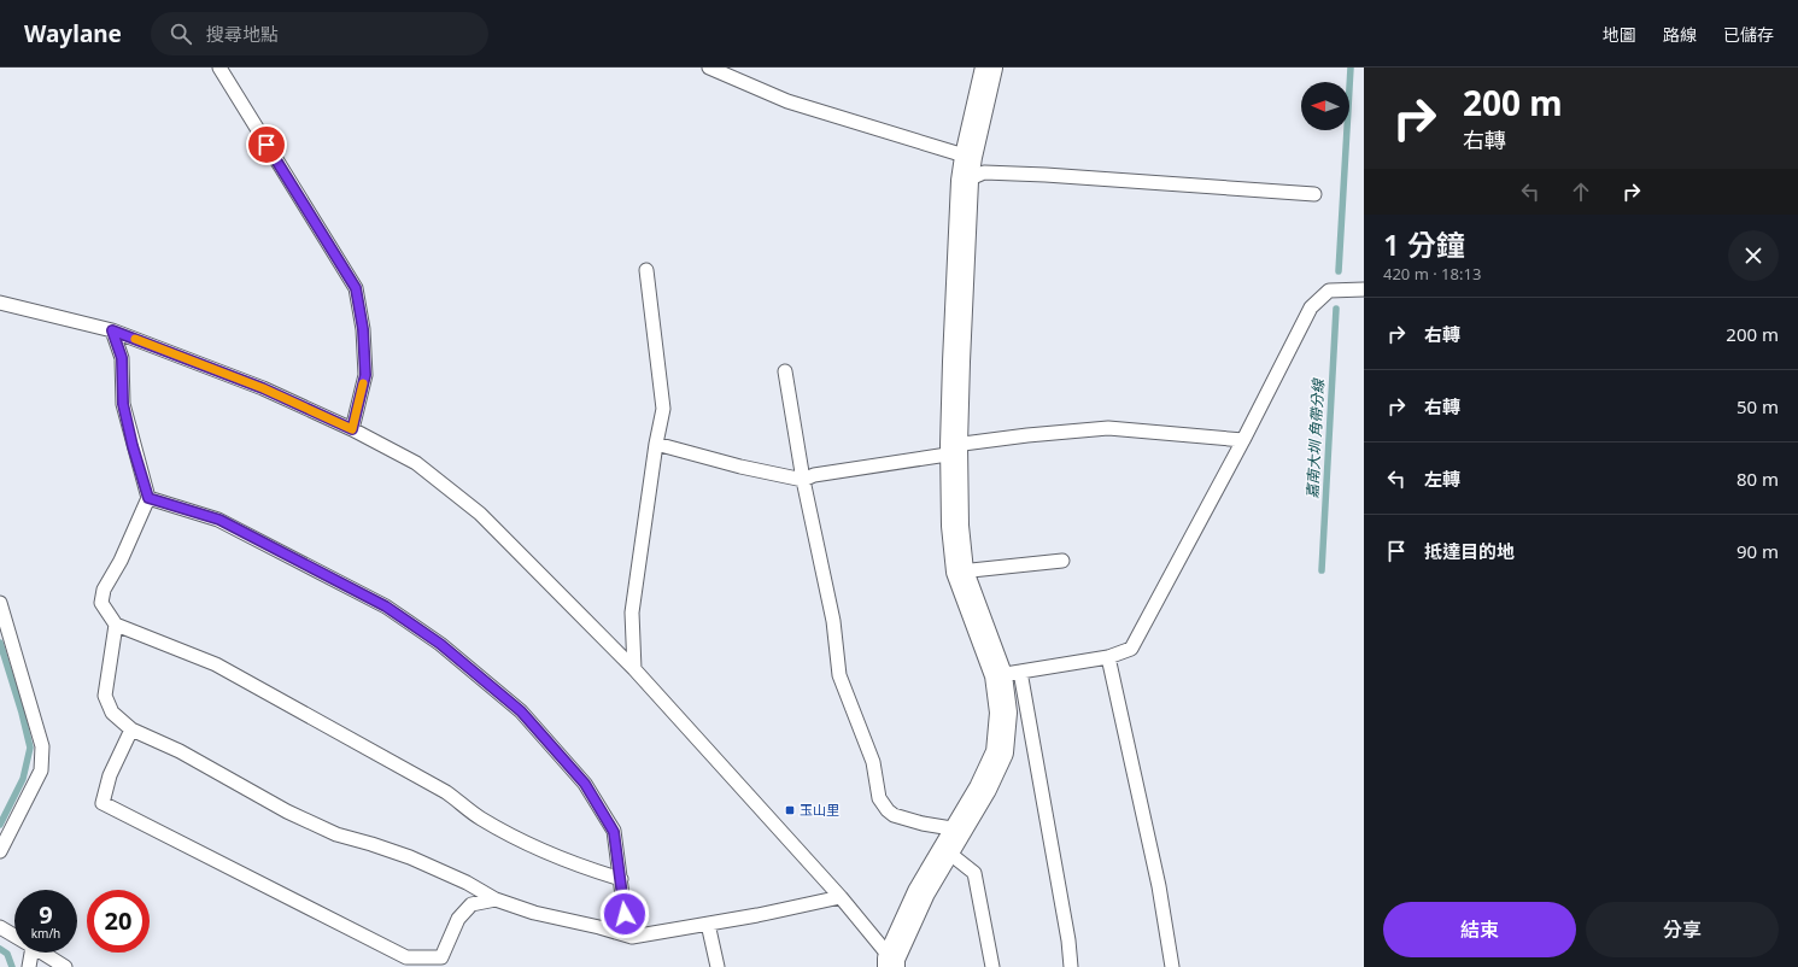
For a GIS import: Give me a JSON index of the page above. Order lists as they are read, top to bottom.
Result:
{
  "water": ["嘉南大圳 角帶分線"],
  "places": {
    "transit": ["玉山里"]
  },
  "north": "left",
  "page": {
    "header": "Waylane",
    "search": "搜尋地點",
    "nav": ["地圖", "路線", "已儲存"],
    "turn": ["200 m", "右轉"],
    "heading": ["1 分鐘", "420 m · 18:13"],
    "list": [
      {
        "name": "右轉",
        "value": "200 m"
      },
      {
        "name": "右轉",
        "value": "50 m"
      },
      {
        "name": "左轉",
        "value": "80 m"
      },
      {
        "name": "抵達目的地",
        "value": "90 m"
      }
    ],
    "speed": "9 km/h",
    "limit": "20",
    "buttons": ["結束", "分享"]
  }
}
